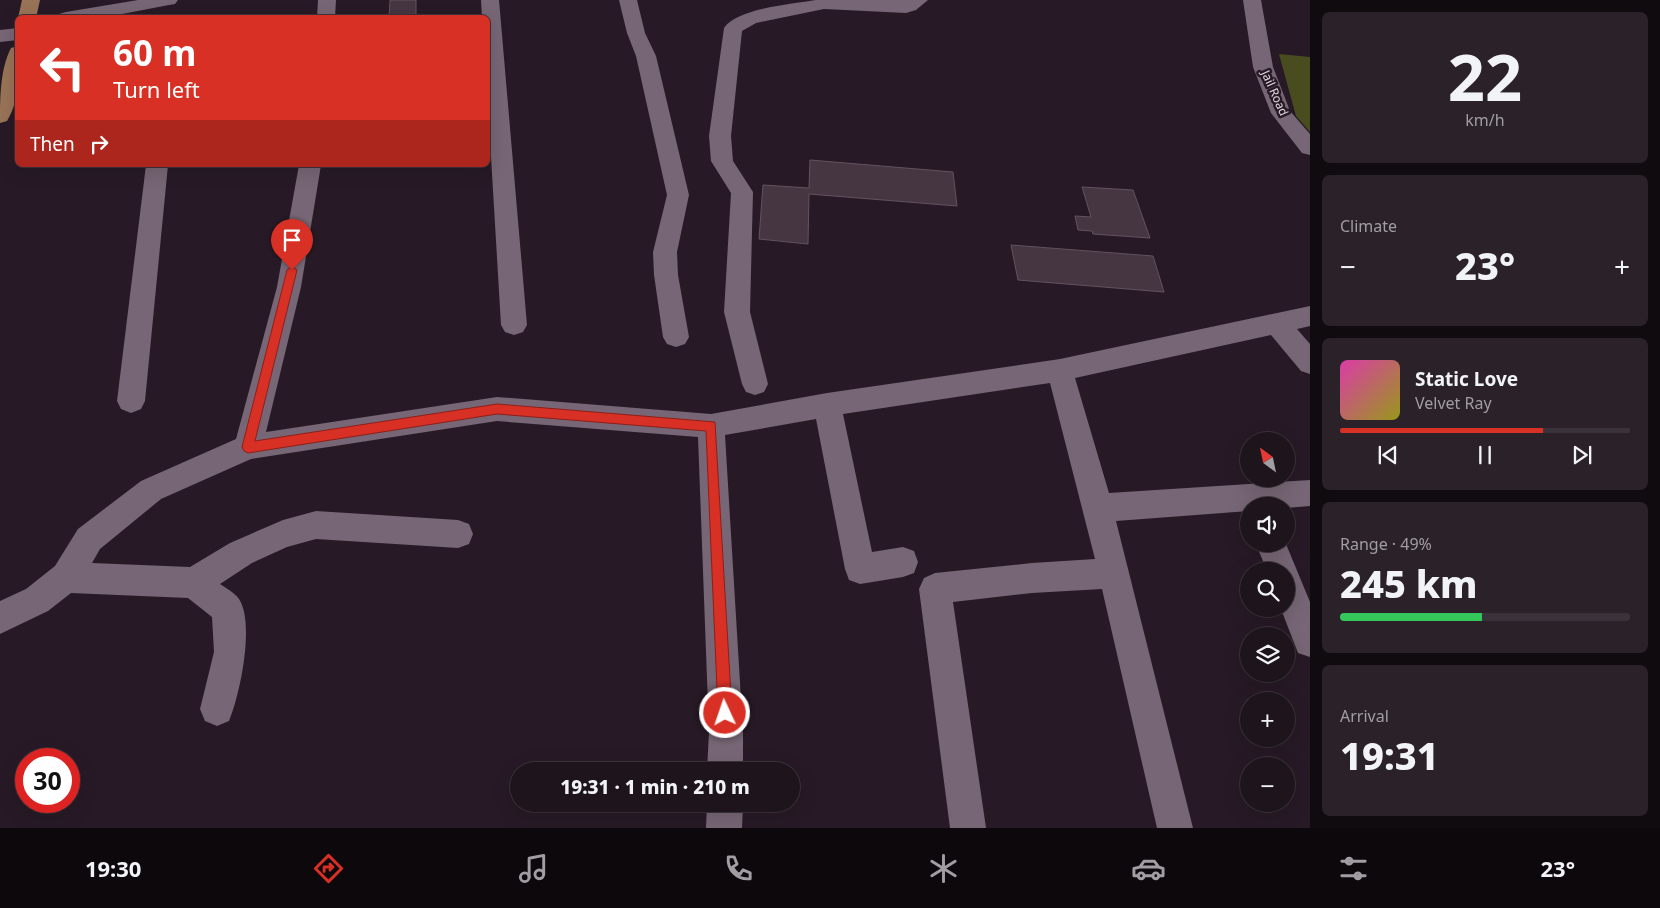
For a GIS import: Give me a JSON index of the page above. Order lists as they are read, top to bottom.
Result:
{
  "streets": {
    "street": ["Jail Road"]
  },
  "north": "top left",
  "page": {
    "tile": [
      ["22", "km/h"],
      "Climate",
      ["Range · 49%", "245 km"],
      ["Arrival", "19:31"]
    ],
    "turn": ["60 m", "Turn left"],
    "then": "Then",
    "heat": ["−", "23°", "+"],
    "song": ["Static Love", "Velvet Ray"],
    "map_buttons": ["+", "−"],
    "limit": "30",
    "trip": "19:31 · 1 min · 210 m",
    "tabs": ["19:30", "23°"]
  }
}
